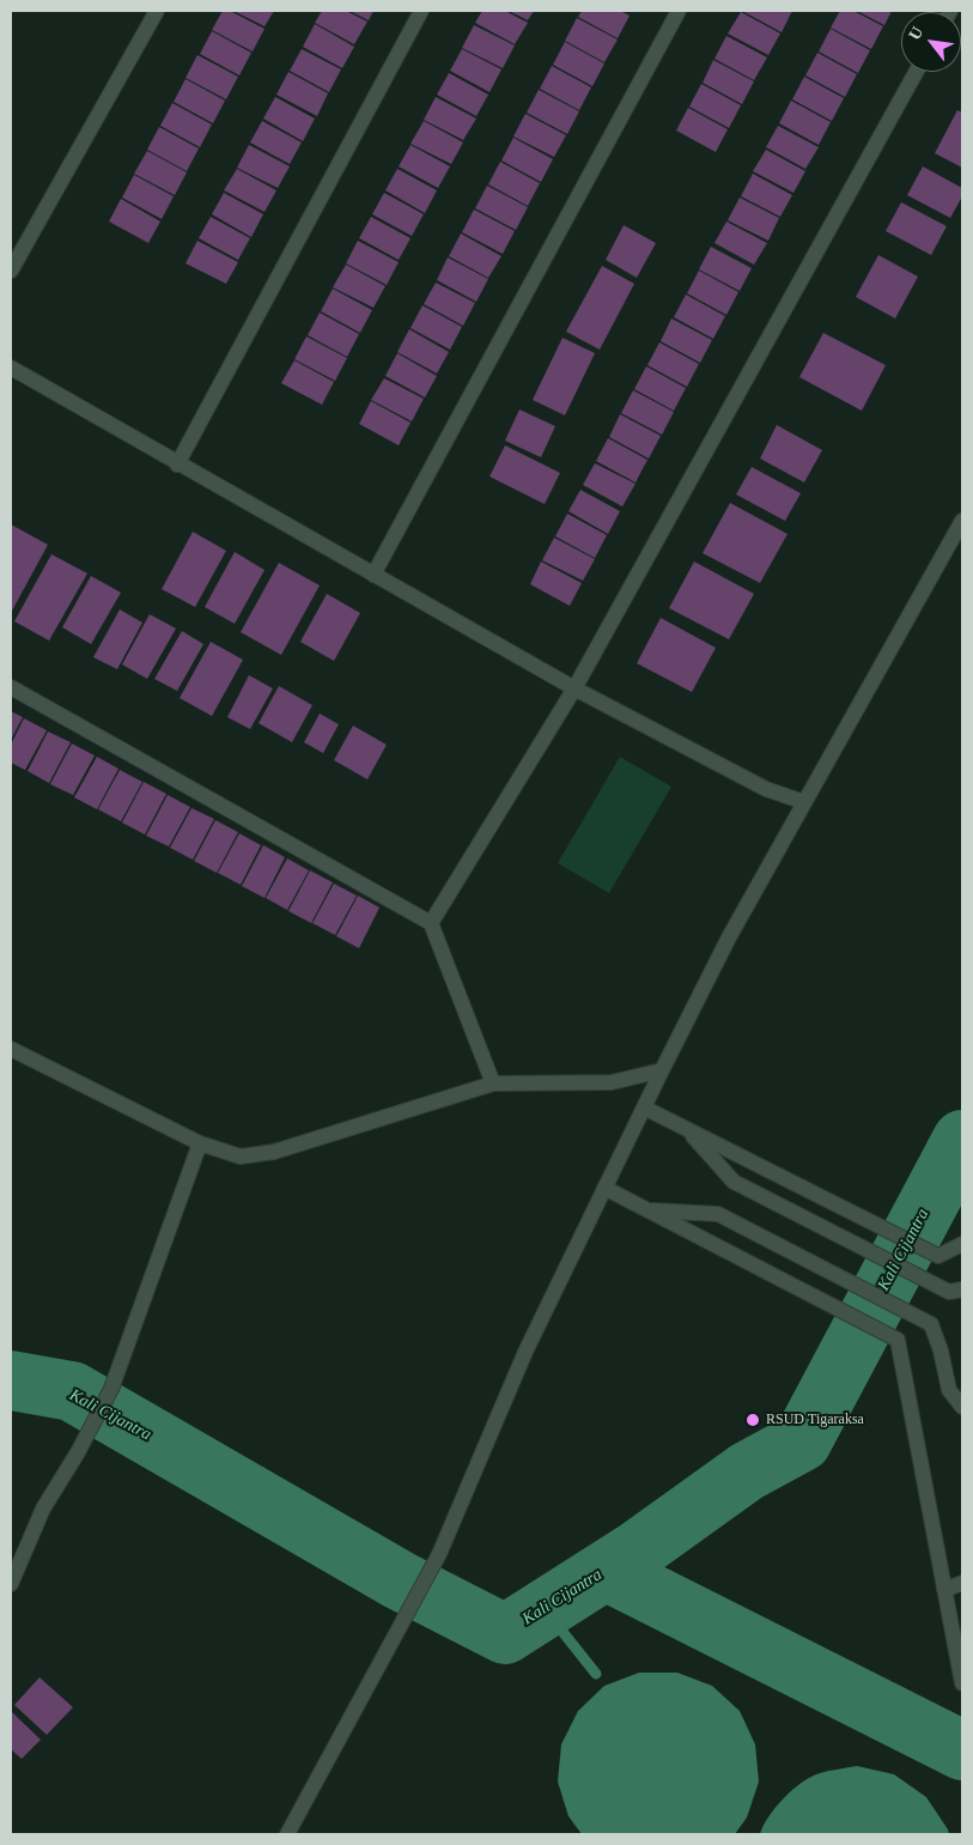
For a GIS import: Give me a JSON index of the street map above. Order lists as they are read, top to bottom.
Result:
{
  "water": ["Kali Cijantra"],
  "places": ["RSUD Tigaraksa"],
  "north": "top left"
}
